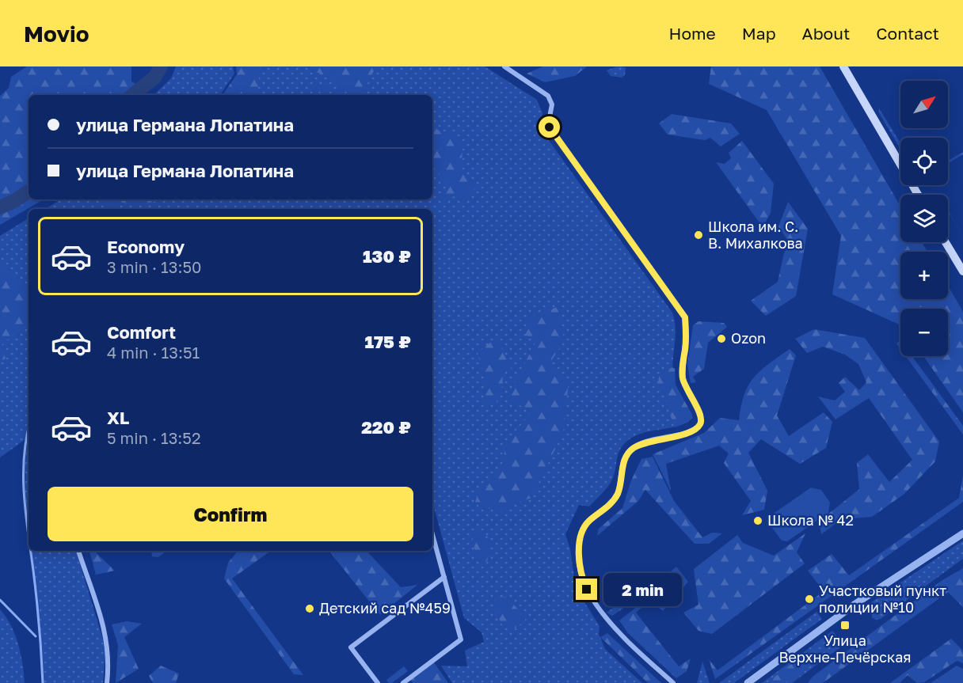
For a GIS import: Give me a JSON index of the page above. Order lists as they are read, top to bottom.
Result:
{
  "places": {
    "other": [
      "Школа им. С. В. Михалкова",
      "Ozon",
      "Школа № 42",
      "Участковый пункт полиции №10",
      "Детский сад №459"
    ],
    "transit": ["Улица Верхне-Печёрская"]
  },
  "north": "top right",
  "page": {
    "header": "Movio",
    "nav": [
      "Home",
      "Map",
      "About",
      "Contact"
    ],
    "map_buttons": ["+", "−"],
    "banner": ["улица Германа Лопатина", "улица Германа Лопатина"],
    "list": [
      {
        "name": "Economy",
        "note": "3 min · 13:50",
        "value": "130 ₽"
      },
      {
        "name": "Comfort",
        "note": "4 min · 13:51",
        "value": "175 ₽"
      },
      {
        "name": "XL",
        "note": "5 min · 13:52",
        "value": "220 ₽"
      }
    ],
    "buttons": "Confirm",
    "bubble": "2 min"
  }
}
